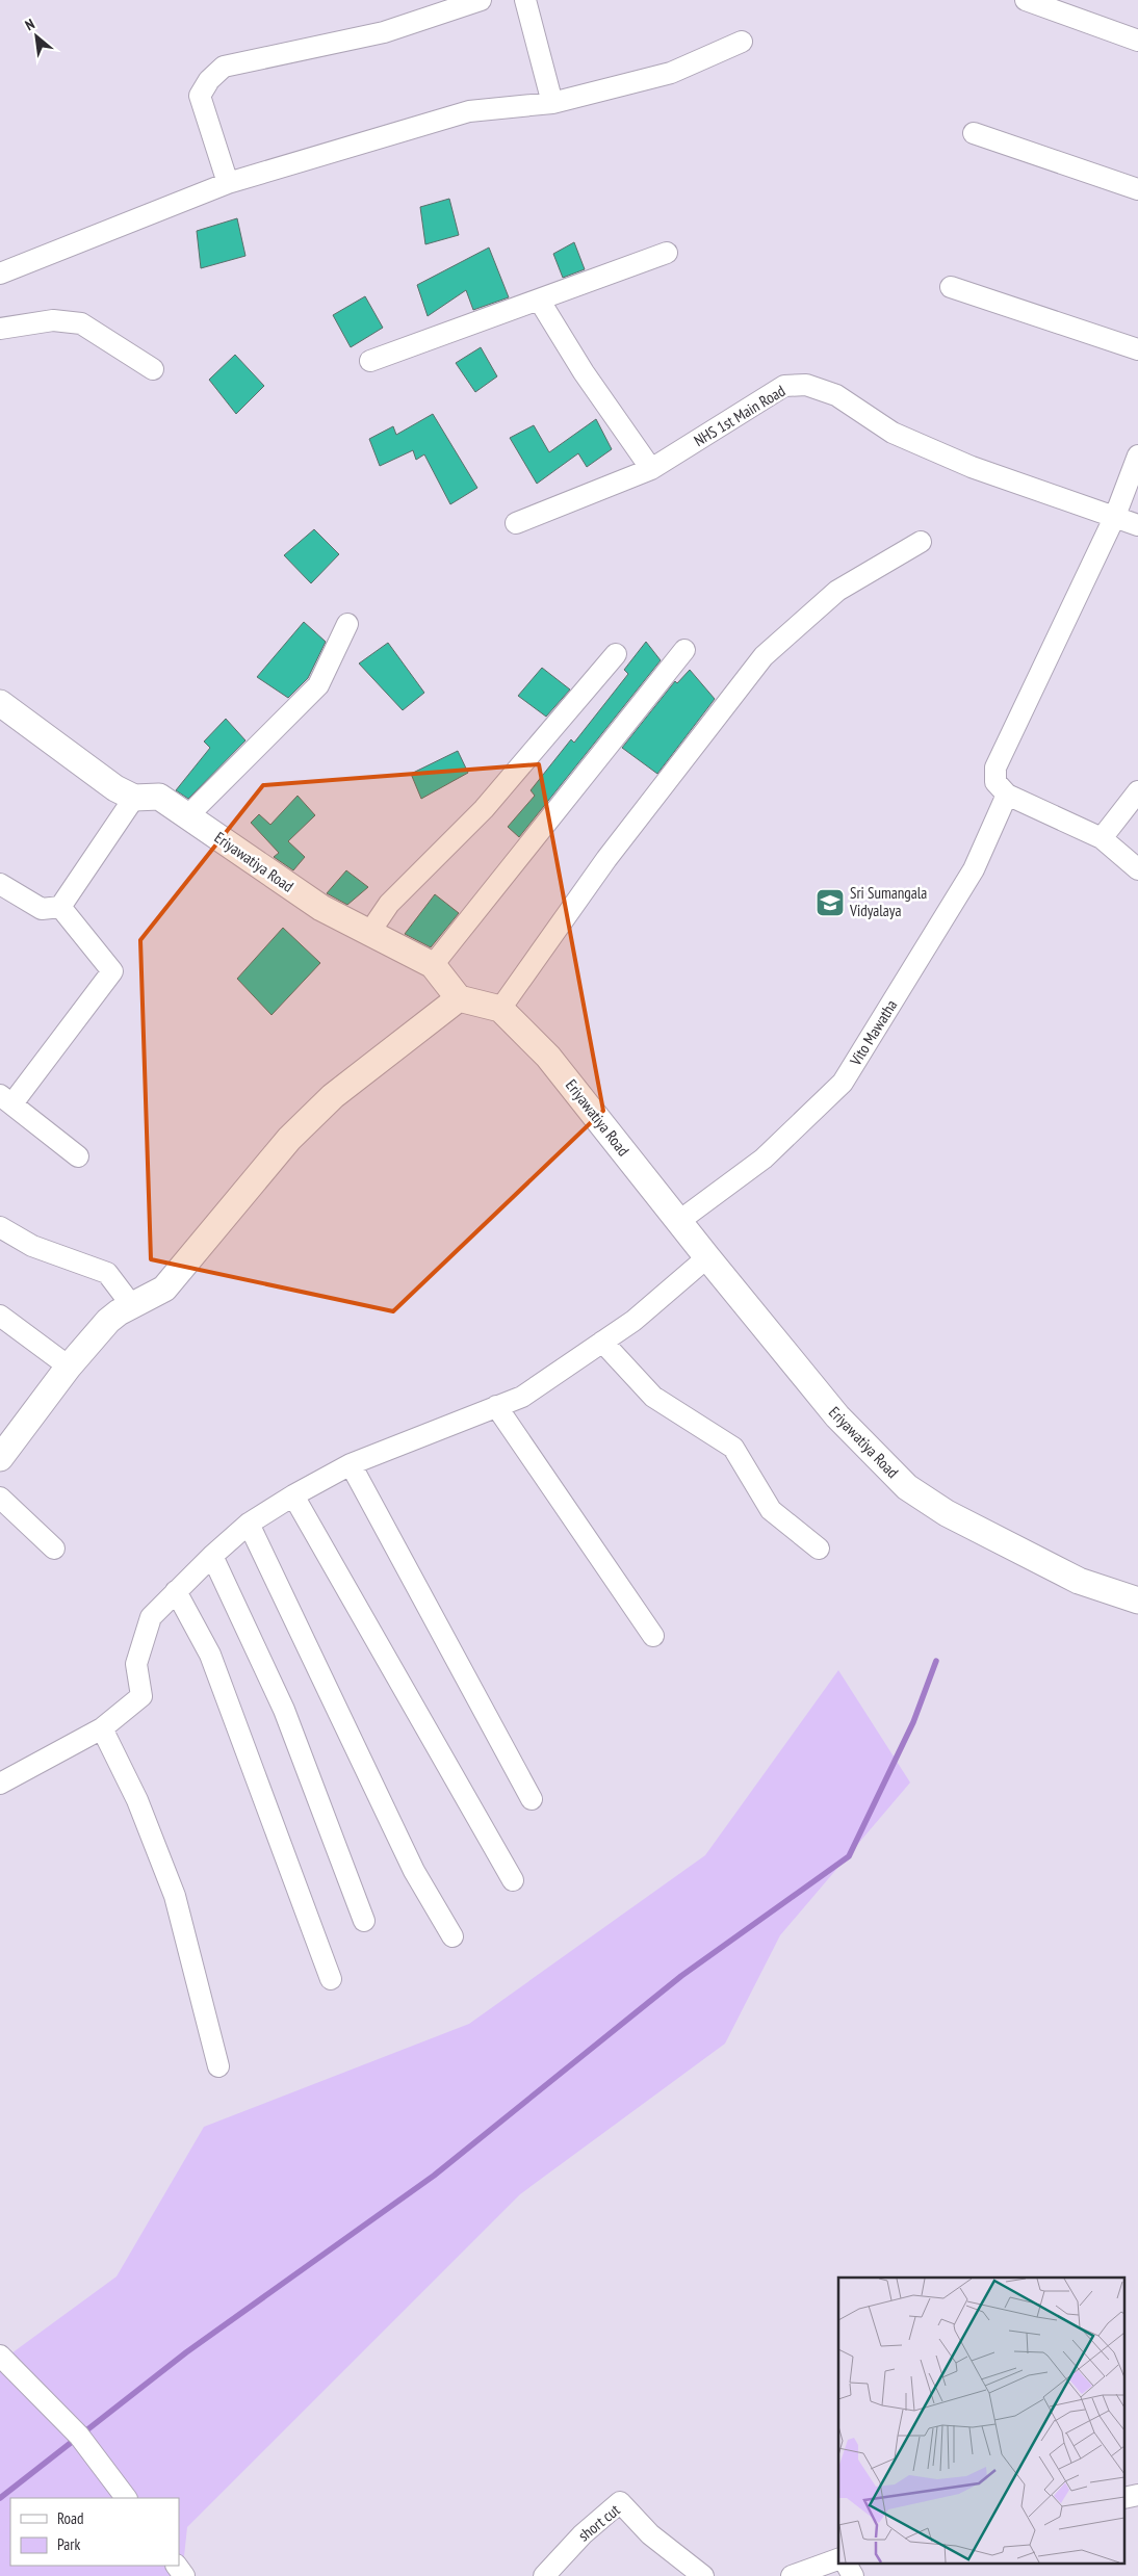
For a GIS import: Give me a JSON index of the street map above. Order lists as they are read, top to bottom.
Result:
{
  "streets": {
    "street": [
      "NHS 1st Main Road",
      "Eriyawatiya Road",
      "Vito Mawatha",
      "short cut"
    ]
  },
  "crossings": [
    ["Eriyawatiya Road", "Vito Mawatha"]
  ],
  "places": {
    "school or university": ["Sri Sumangala Vidyalaya"]
  },
  "legend": ["Road", "Park"],
  "north": "top left"
}
